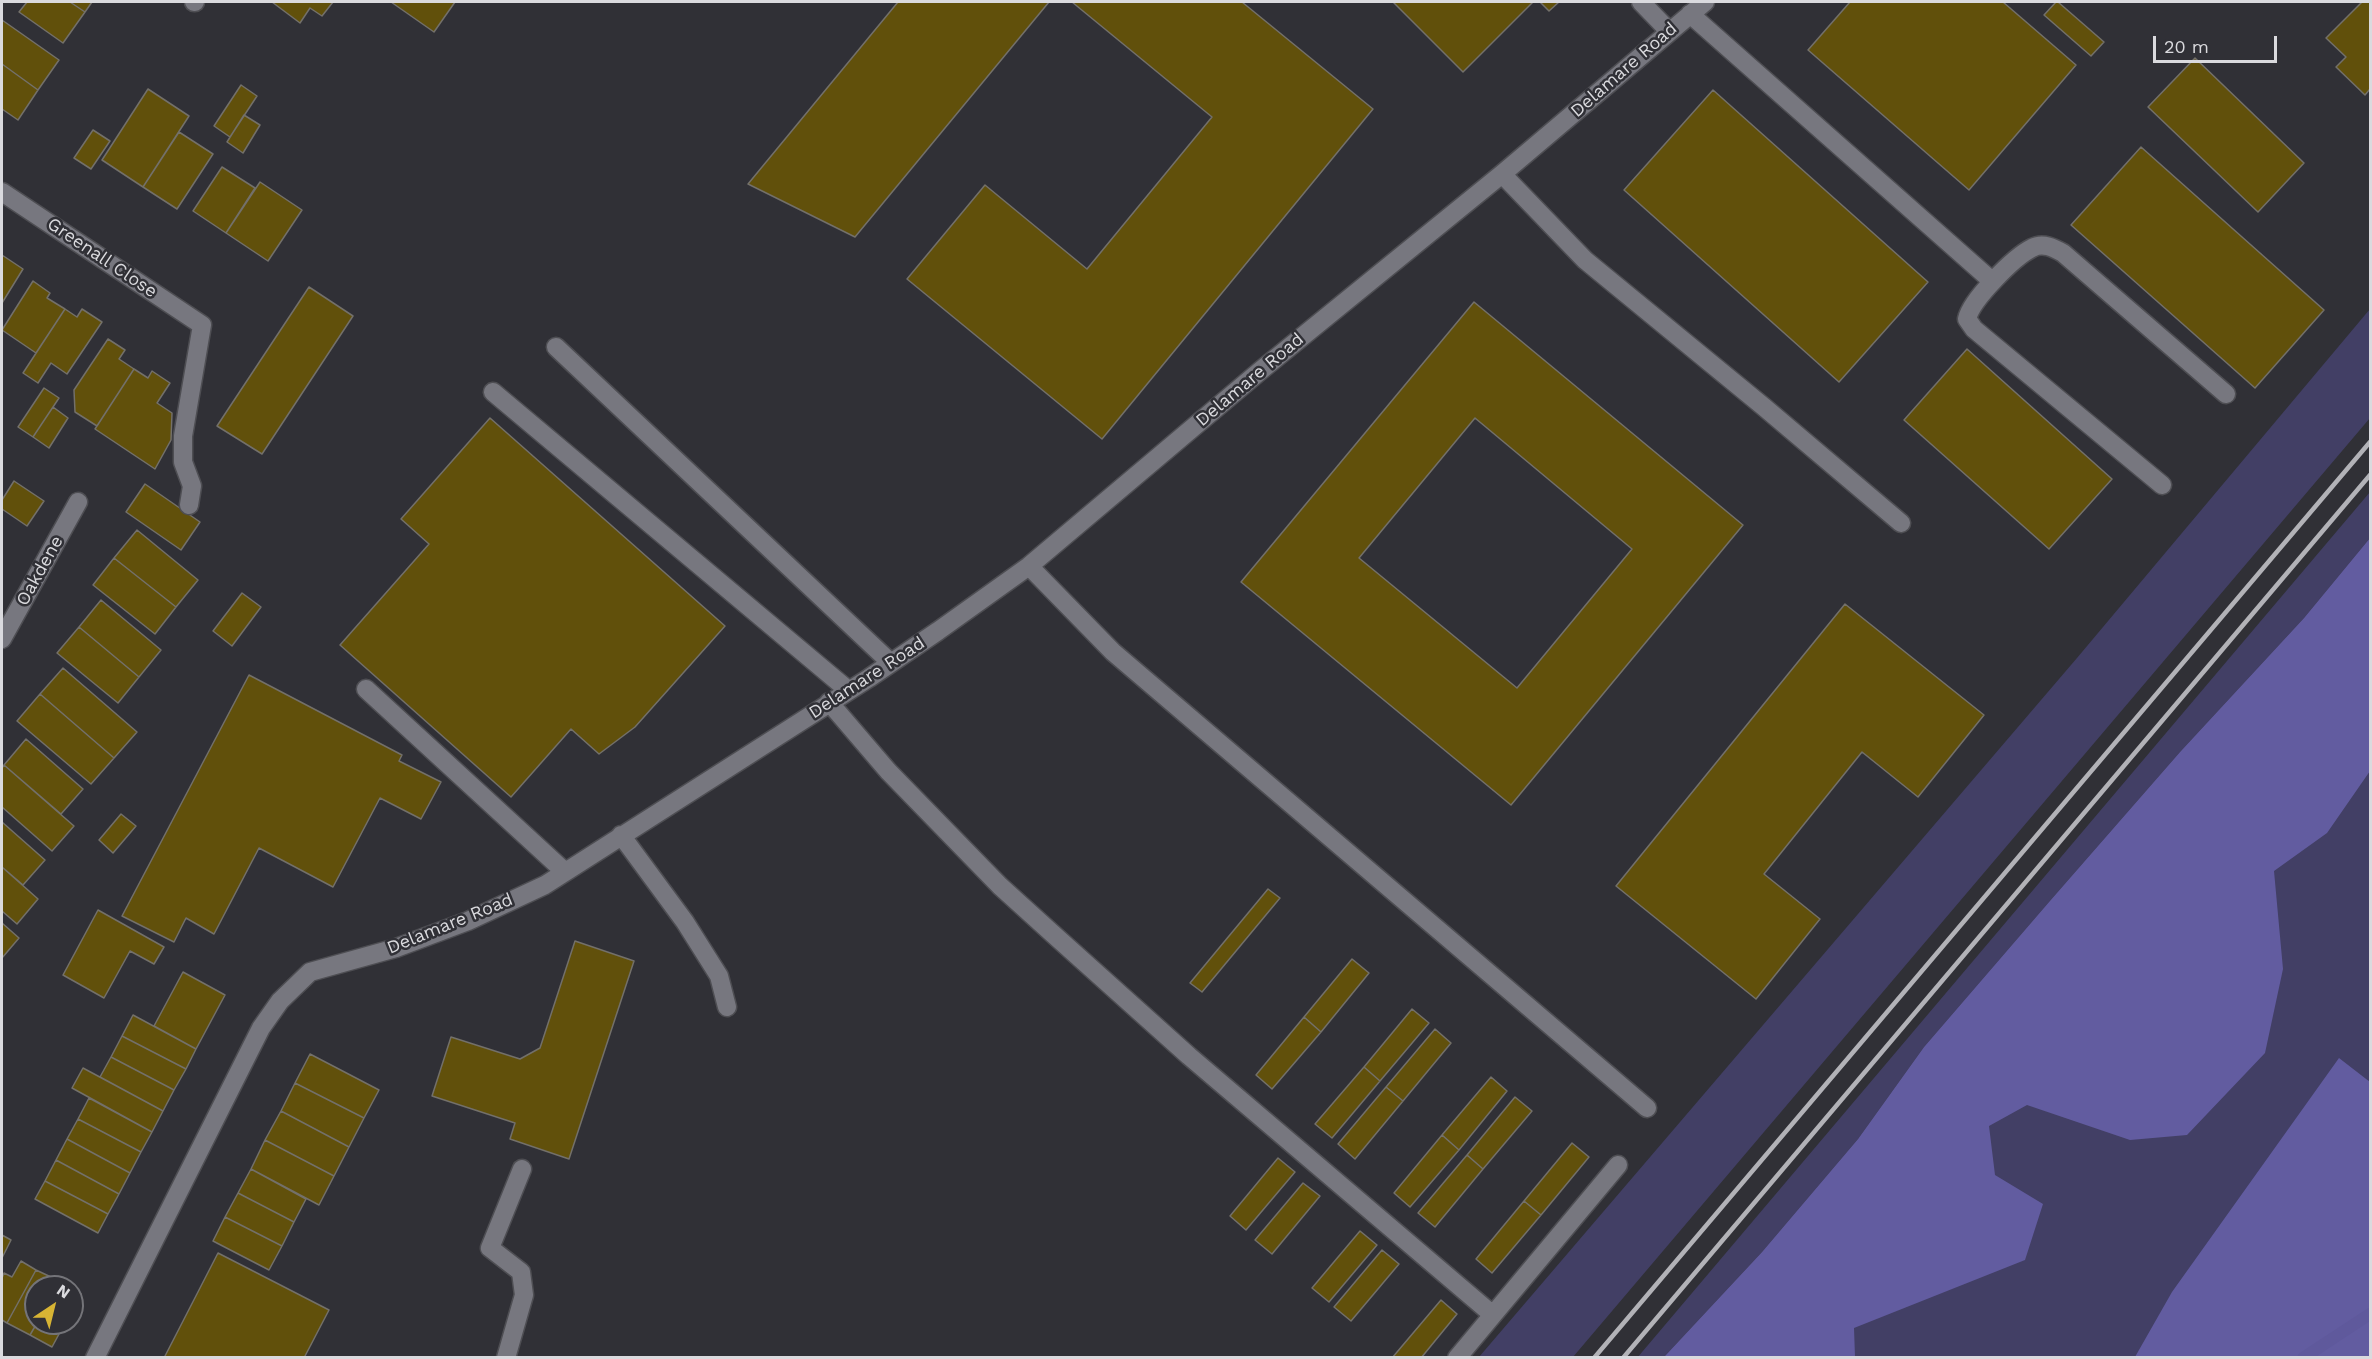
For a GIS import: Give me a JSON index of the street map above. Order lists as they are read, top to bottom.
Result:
{
  "streets": {
    "street": ["Delamare Road", "Greenall Close", "Oakdene"]
  },
  "scale_bar": "20 m",
  "north": "top right"
}
